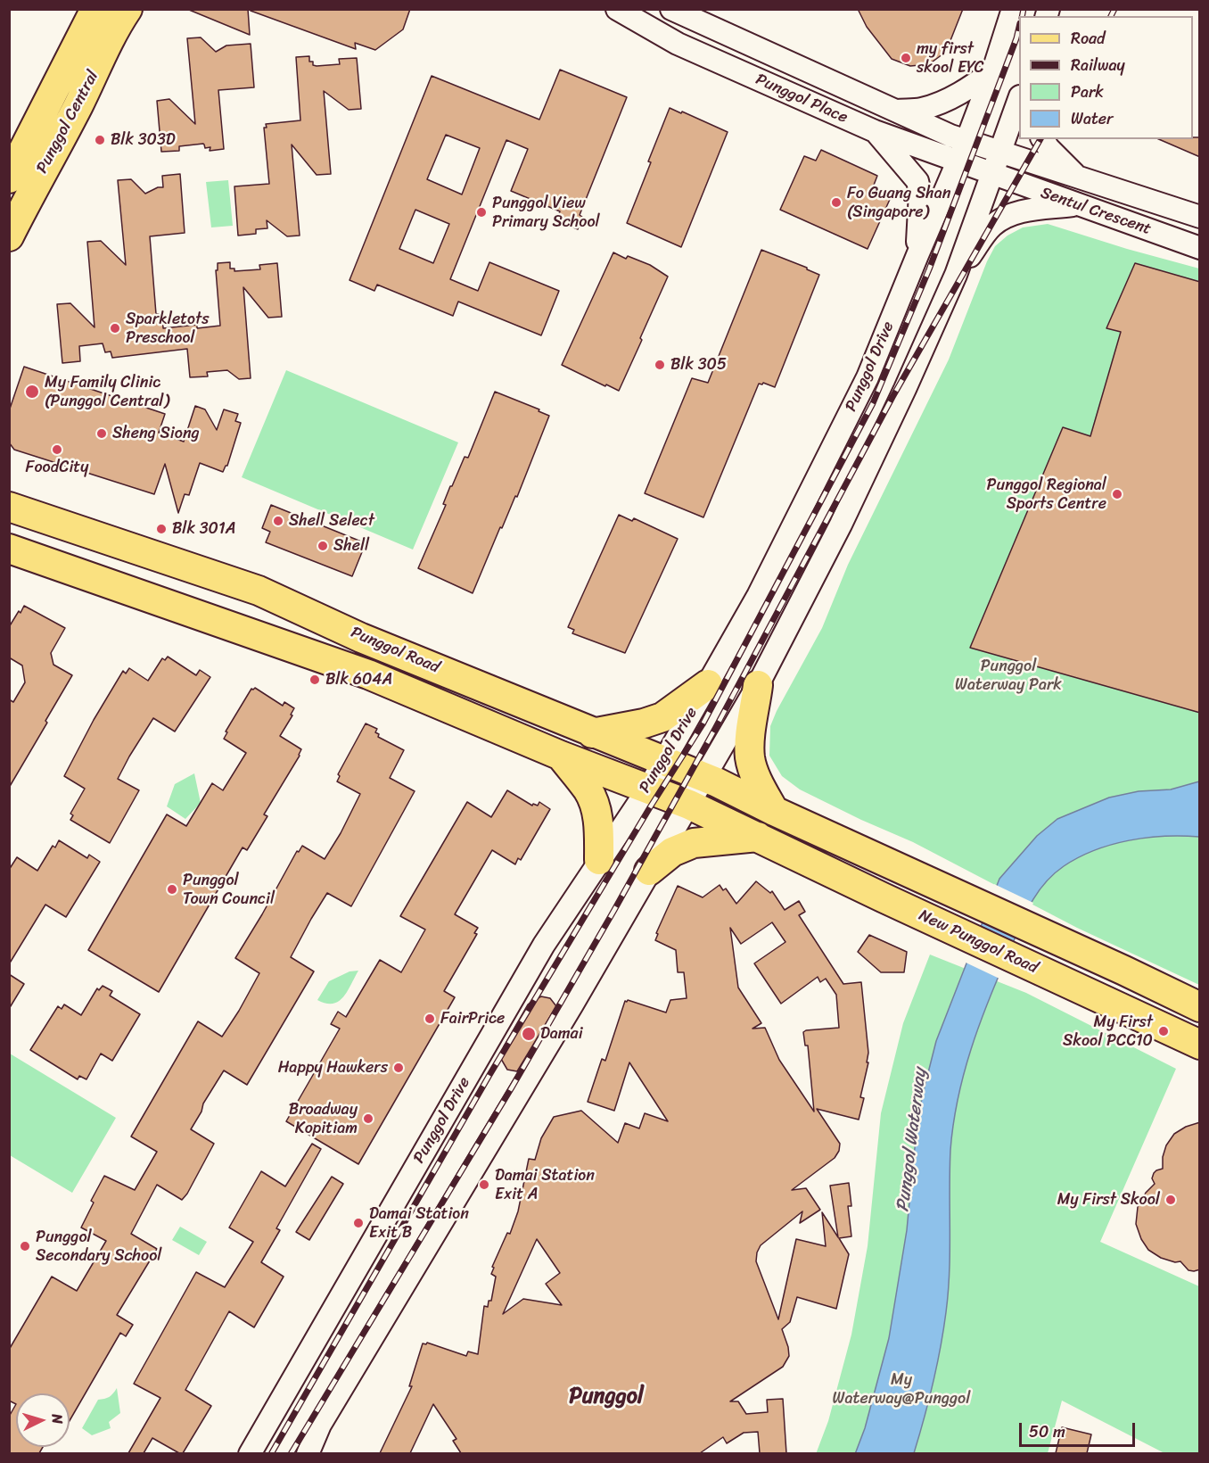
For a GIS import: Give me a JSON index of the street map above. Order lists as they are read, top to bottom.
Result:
{
  "streets": {
    "main road": ["Punggol Central", "Punggol Road", "New Punggol Road"],
    "street": ["Punggol Place", "Sentul Crescent", "Punggol Drive"]
  },
  "crossings": [
    ["Punggol Place", "Sentul Crescent"],
    ["Punggol Place", "Punggol Drive"],
    ["Punggol Drive", "Punggol Road"],
    ["Punggol Road", "New Punggol Road"]
  ],
  "districts": ["Punggol"],
  "water": ["Punggol Waterway"],
  "parks": ["Punggol Waterway Park", "My Waterway@Punggol"],
  "places": [
    "my first skool EYC",
    "Blk 303D",
    "Fo Guang Shan (Singapore)",
    "Punggol View Primary School",
    "Sparkletots Preschool",
    "Blk 305",
    "My Family Clinic (Punggol Central)",
    "Sheng Siong",
    "FoodCity",
    "Punggol Regional Sports Centre",
    "Shell Select",
    "Blk 301A",
    "Shell",
    "Blk 604A",
    "Punggol Town Council",
    "FairPrice",
    "My First Skool PCC10",
    "Damai",
    "Happy Hawkers",
    "Broadway Kopitiam",
    "Damai Station Exit A",
    "My First Skool",
    "Damai Station Exit B",
    "Punggol Secondary School"
  ],
  "legend": [
    "Road",
    "Railway",
    "Park",
    "Water"
  ],
  "scale_bar": "50 m",
  "north": "right"
}
